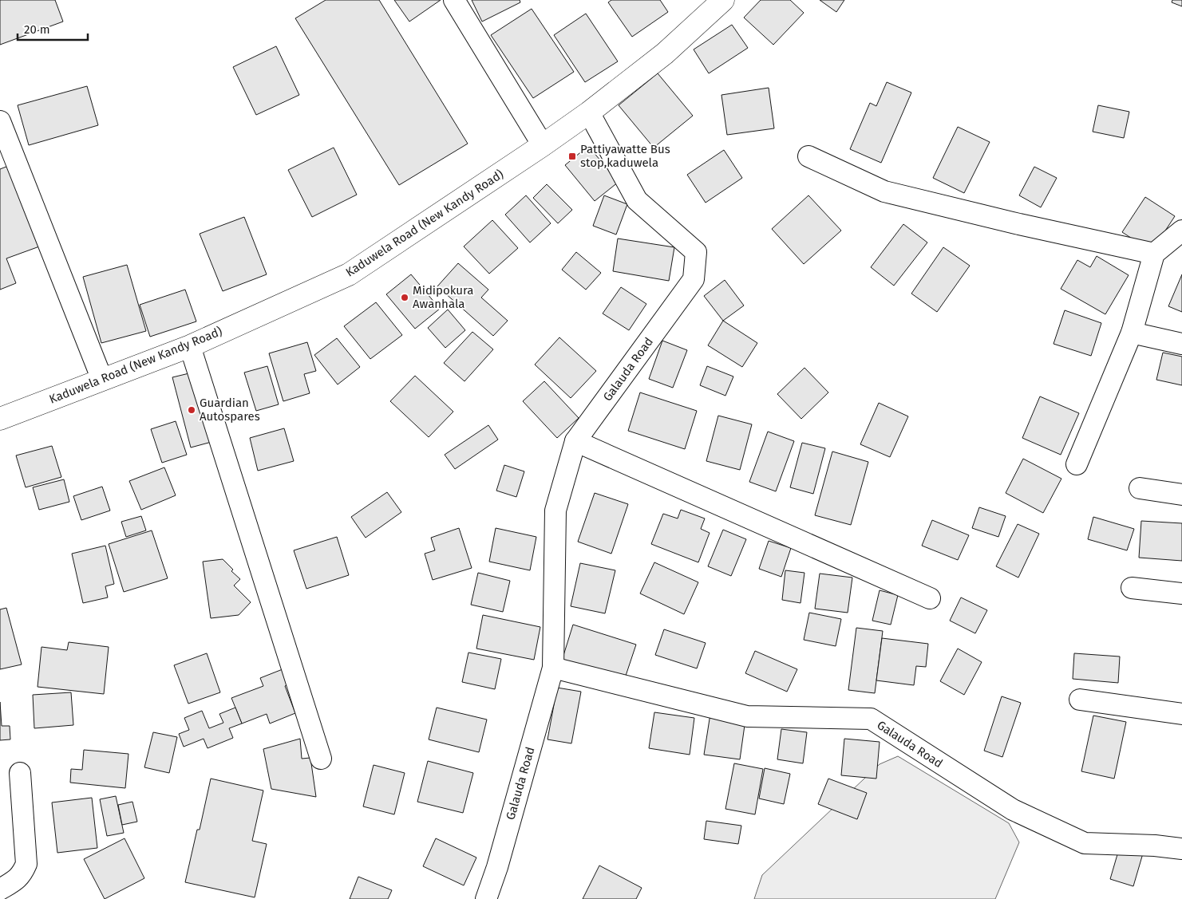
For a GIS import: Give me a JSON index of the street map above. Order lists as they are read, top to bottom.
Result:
{
  "streets": {
    "main road": ["Kaduwela Road (New Kandy Road)"],
    "street": ["Galauda Road"]
  },
  "crossings": [
    ["Kaduwela Road (New Kandy Road)", "Galauda Road"]
  ],
  "places": {
    "transit": ["Pattiyawatte Bus stop,kaduwela"],
    "other": ["Midipokura Awanhala", "Guardian Autospares"]
  },
  "scale_bar": "20 m"
}
